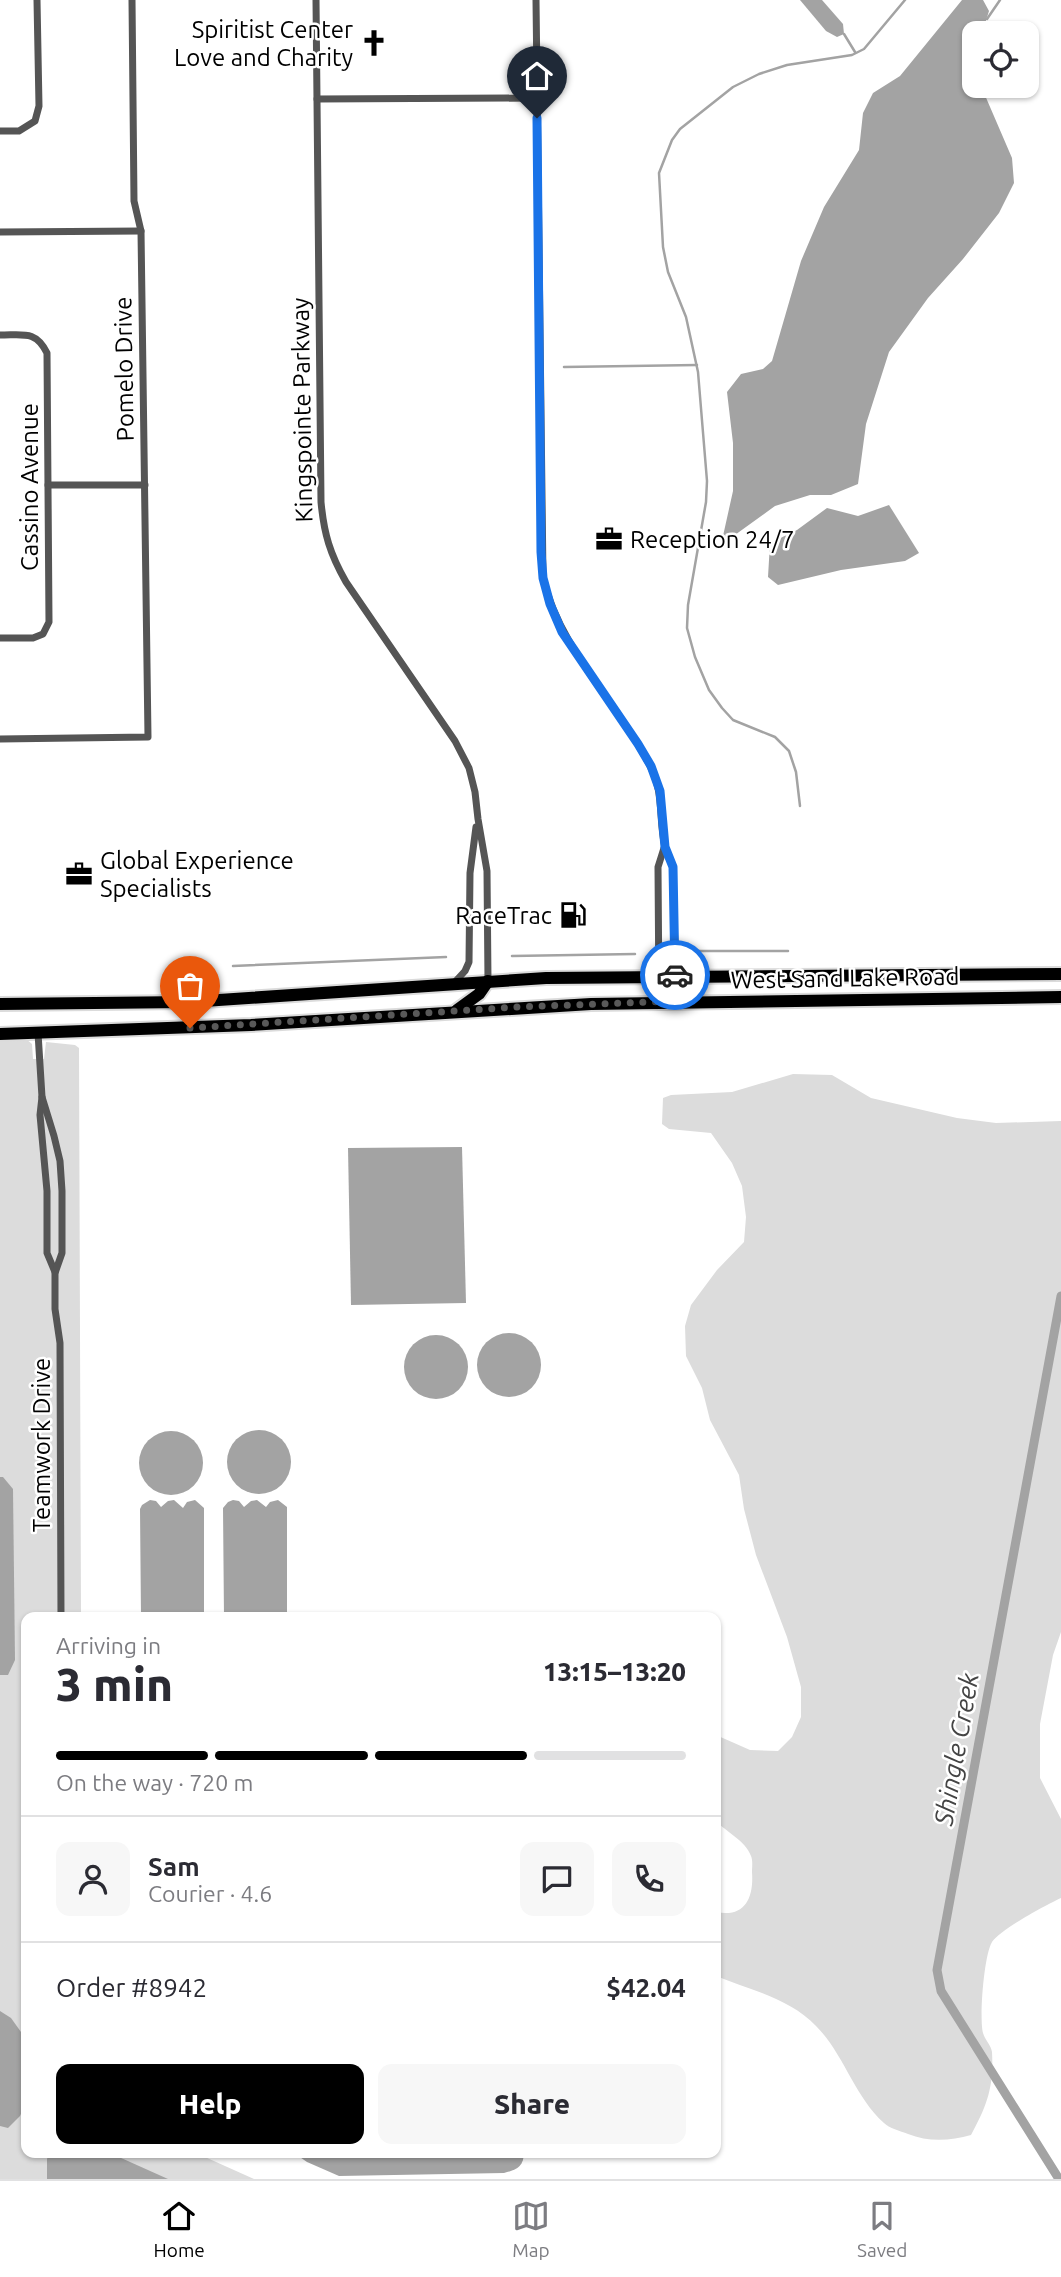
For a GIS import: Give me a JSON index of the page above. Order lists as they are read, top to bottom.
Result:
{
  "streets": {
    "main road": ["West Sand Lake Road"],
    "street": [
      "Pomelo Drive",
      "Kingspointe Parkway",
      "Cassino Avenue",
      "Teamwork Drive"
    ]
  },
  "crossings": [
    ["Kingspointe Parkway", "West Sand Lake Road"],
    ["West Sand Lake Road", "Teamwork Drive"]
  ],
  "water": ["Shingle Creek"],
  "places": {
    "church": ["Spiritist Center Love and Charity"],
    "office": ["Reception 24/7", "Global Experience Specialists"],
    "fuel station": ["RaceTrac"]
  },
  "page": {
    "heading": ["3 min", "Arriving in", "13:15–13:20"],
    "panel": [
      "Sam",
      "Courier · 4.6",
      "Order #8942",
      "$42.04"
    ],
    "bar": "On the way · 720 m",
    "buttons": ["Help", "Share"],
    "tabs": ["Home", "Map", "Saved"]
  }
}
